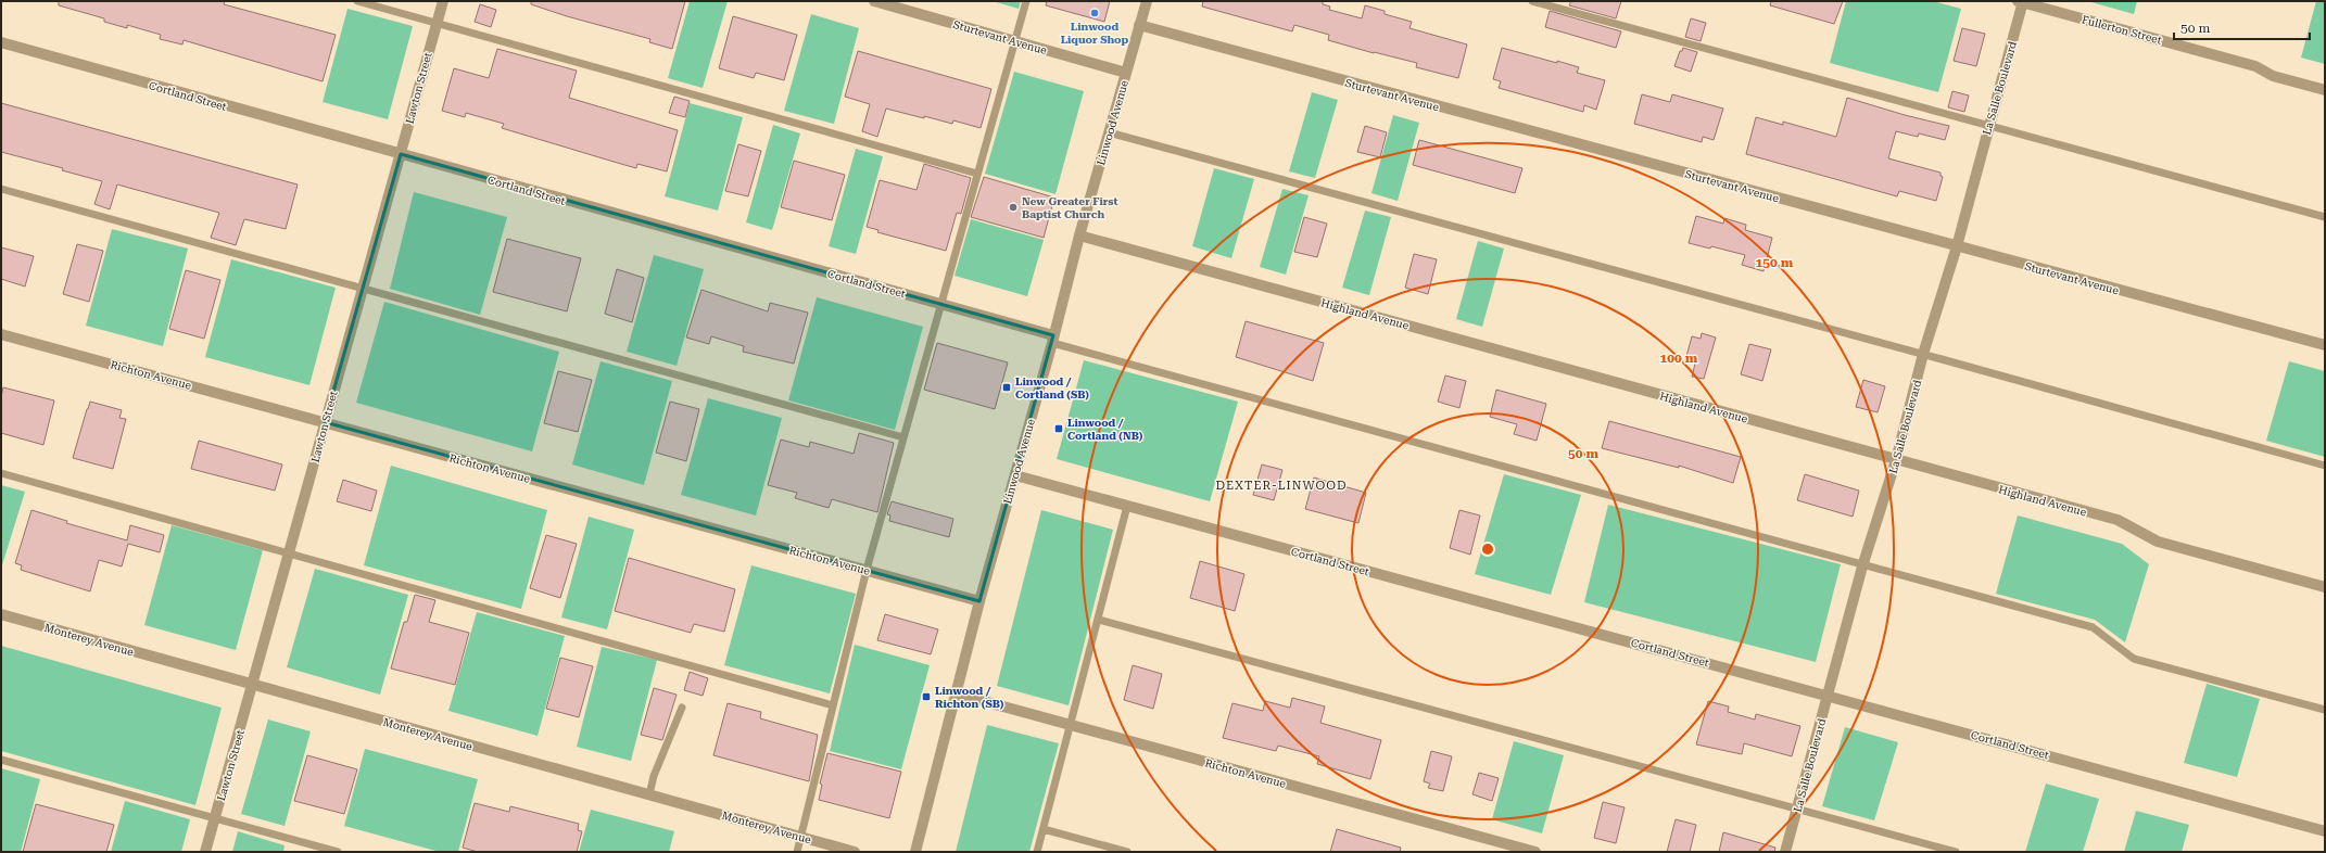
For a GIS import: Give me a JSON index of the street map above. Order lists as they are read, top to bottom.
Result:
{
  "streets": {
    "street": [
      "Fullerton Street",
      "Sturtevant Avenue",
      "Lawton Street",
      "La Salle Boulevard",
      "Cortland Street",
      "Linwood Avenue",
      "Highland Avenue",
      "Richton Avenue",
      "Monterey Avenue"
    ]
  },
  "crossings": [
    ["Fullerton Street", "La Salle Boulevard"],
    ["Sturtevant Avenue", "La Salle Boulevard"],
    ["Sturtevant Avenue", "Linwood Avenue"],
    ["Lawton Street", "Cortland Street"],
    ["Lawton Street", "Richton Avenue"],
    ["Lawton Street", "Monterey Avenue"],
    ["La Salle Boulevard", "Cortland Street"],
    ["La Salle Boulevard", "Highland Avenue"],
    ["Cortland Street", "Linwood Avenue"],
    ["Linwood Avenue", "Highland Avenue"],
    ["Linwood Avenue", "Richton Avenue"]
  ],
  "districts": ["DEXTER-LINWOOD"],
  "places": {
    "other": ["Linwood Liquor Shop", "New Greater First Baptist Church"],
    "transit": ["Linwood / Cortland (SB)", "Linwood / Cortland (NB)", "Linwood / Richton (SB)"]
  },
  "scale_bar": "50 m",
  "rings": ["150 m", "100 m", "50 m"]
}
